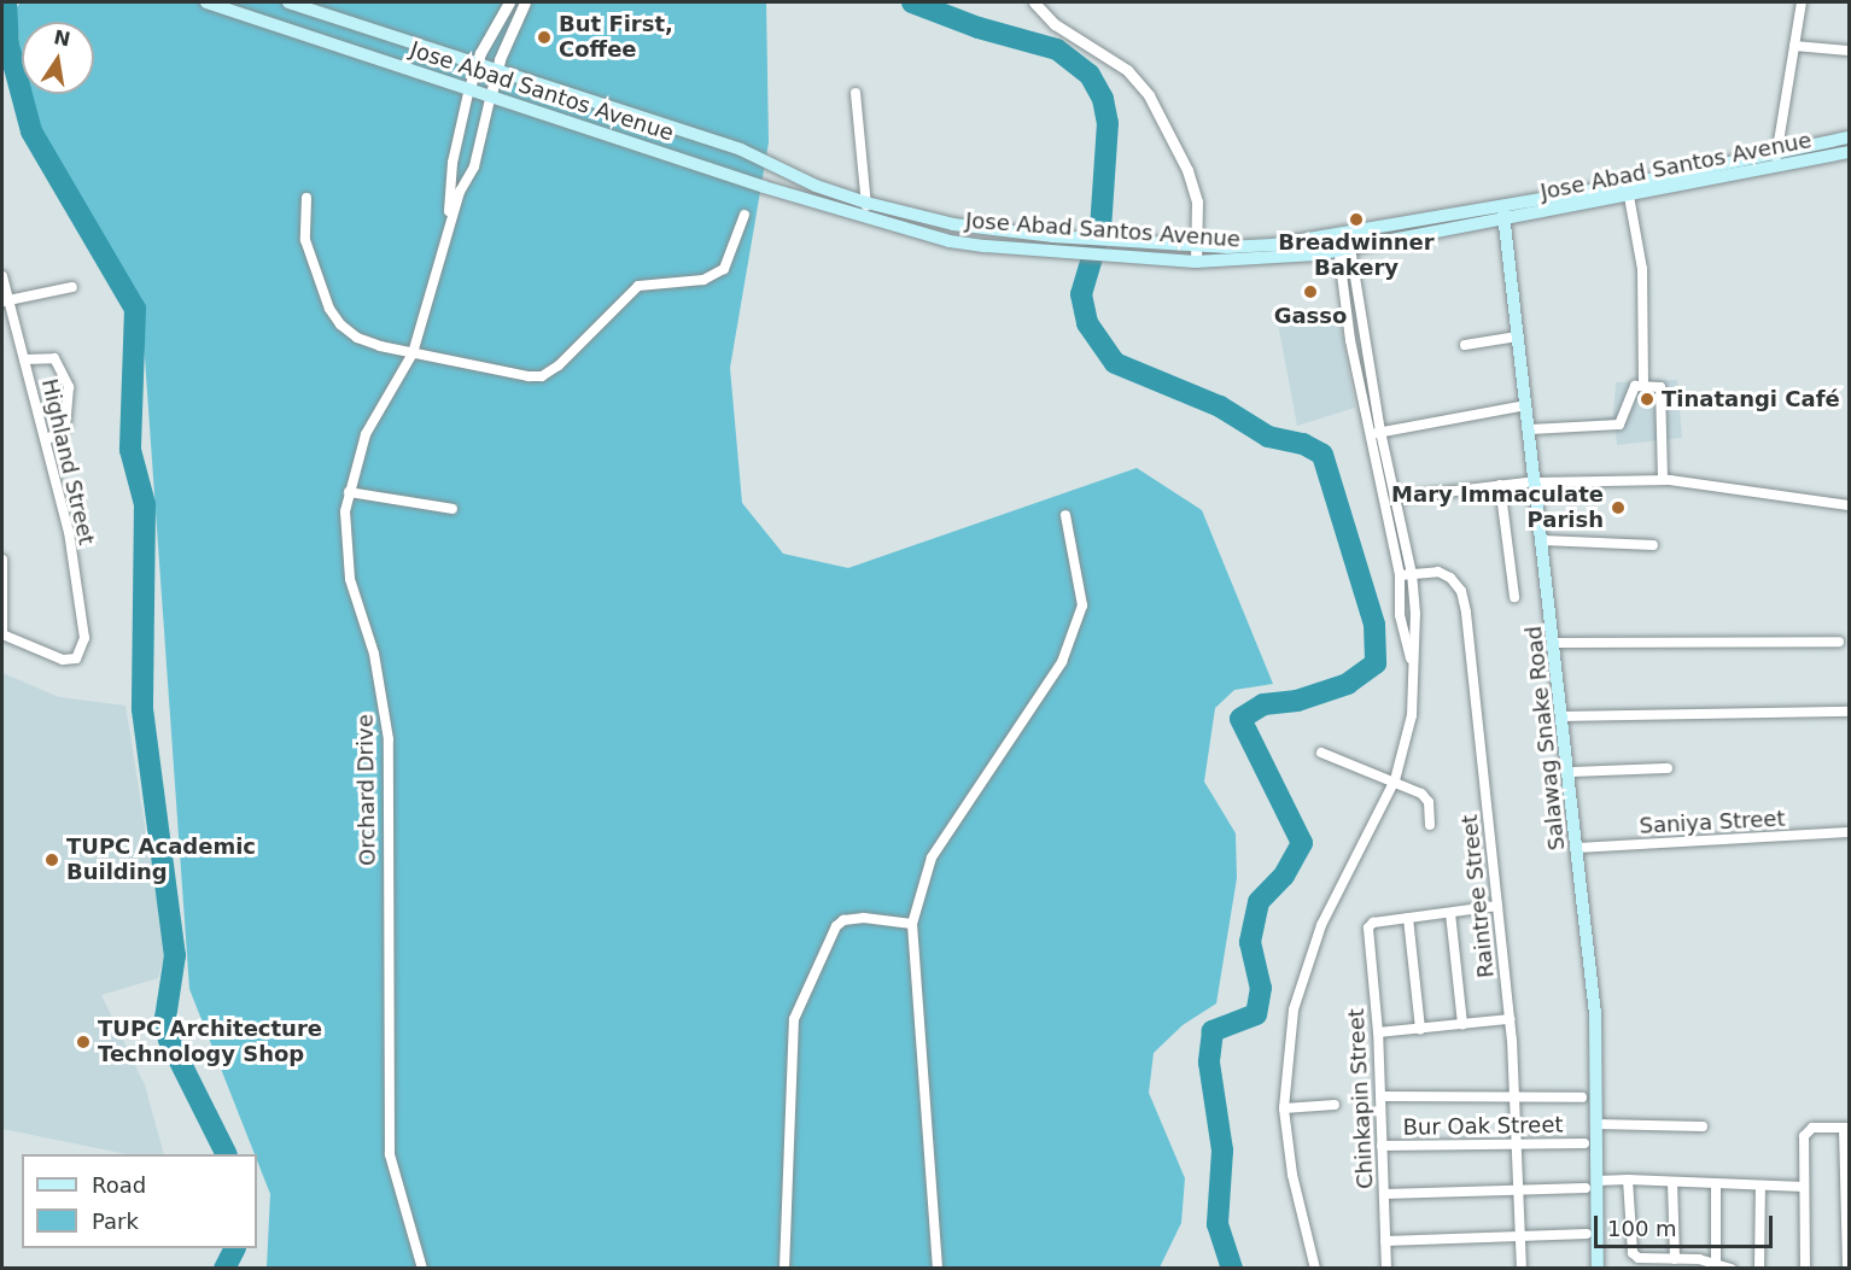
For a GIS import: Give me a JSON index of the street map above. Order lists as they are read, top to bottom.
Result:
{
  "streets": {
    "main road": ["Jose Abad Santos Avenue", "Salawag Snake Road"],
    "street": [
      "Highland Street",
      "Orchard Drive",
      "Saniya Street",
      "Raintree Street",
      "Chinkapin Street",
      "Bur Oak Street"
    ]
  },
  "crossings": [
    ["Jose Abad Santos Avenue", "Salawag Snake Road"],
    ["Jose Abad Santos Avenue", "Orchard Drive"],
    ["Salawag Snake Road", "Saniya Street"],
    ["Raintree Street", "Bur Oak Street"],
    ["Chinkapin Street", "Bur Oak Street"]
  ],
  "places": [
    "But First, Coffee",
    "Breadwinner Bakery",
    "Gasso",
    "Tinatangi Café",
    "Mary Immaculate Parish",
    "TUPC Academic Building",
    "TUPC Architecture Technology Shop"
  ],
  "legend": ["Road", "Park"],
  "scale_bar": "100 m",
  "north": "top"
}
